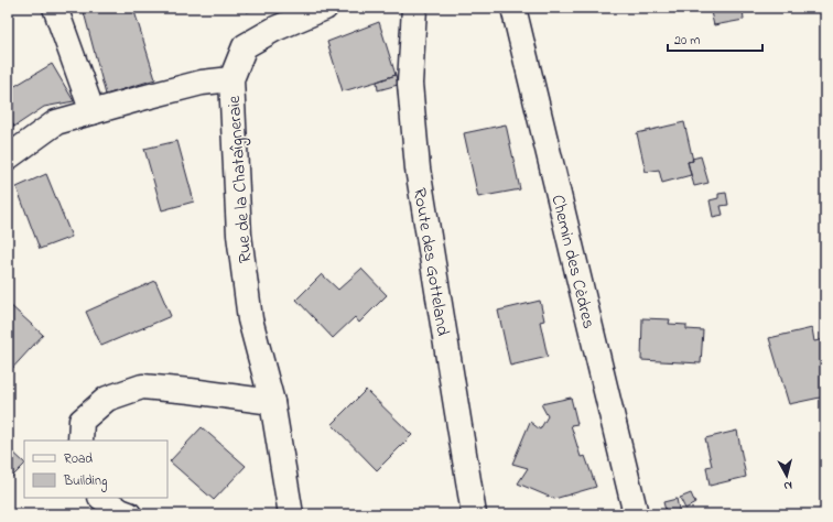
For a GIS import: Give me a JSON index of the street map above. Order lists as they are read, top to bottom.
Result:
{
  "streets": {
    "street": ["Rue de la Chataîgneraie", "Chemin des Cèdres", "Route des Gotteland"]
  },
  "legend": ["Road", "Building"],
  "scale_bar": "20 m",
  "north": "bottom"
}
